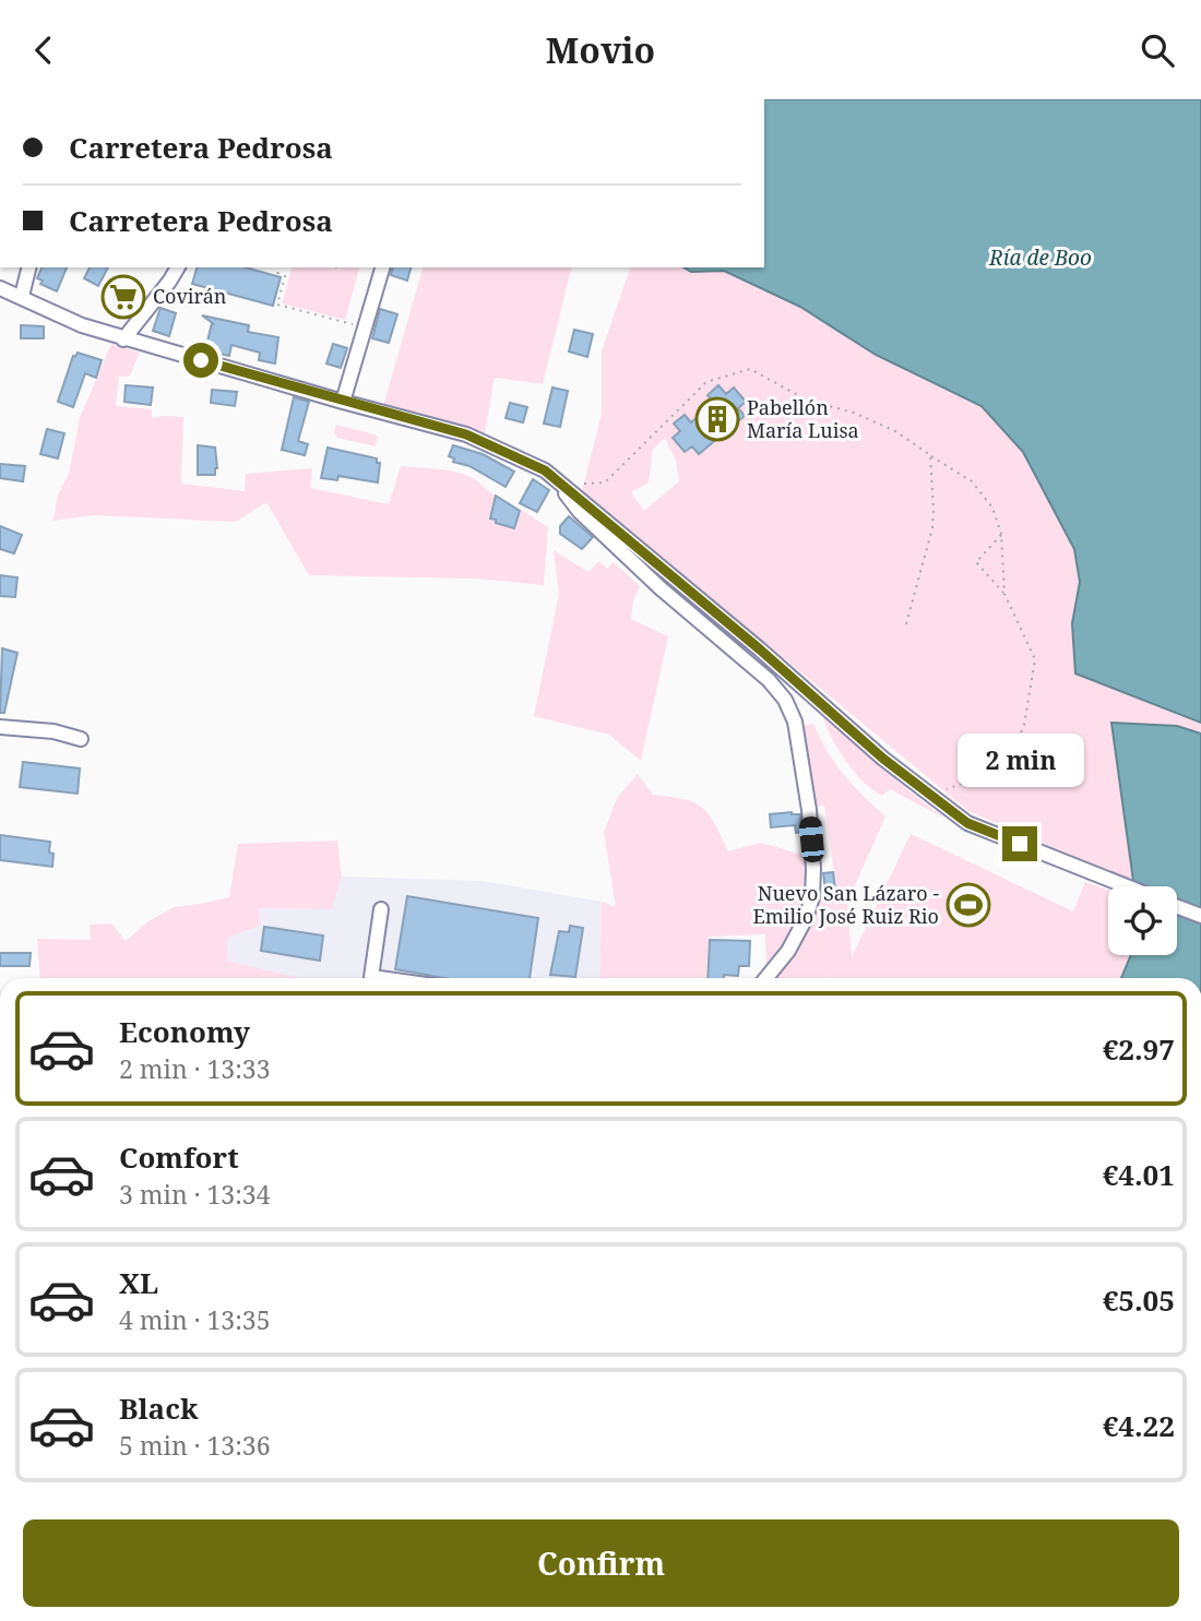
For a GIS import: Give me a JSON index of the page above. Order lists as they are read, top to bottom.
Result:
{
  "water": ["Ría de Boo"],
  "places": {
    "supermarket": ["Covirán"],
    "building": ["Pabellón María Luisa"],
    "sports": ["Nuevo San Lázaro - Emilio José Ruiz Rio"]
  },
  "page": {
    "header": "Movio",
    "banner": ["Carretera Pedrosa", "Carretera Pedrosa"],
    "bubble": "2 min",
    "list": [
      {
        "name": "Economy",
        "note": "2 min · 13:33",
        "value": "€2.97"
      },
      {
        "name": "Comfort",
        "note": "3 min · 13:34",
        "value": "€4.01"
      },
      {
        "name": "XL",
        "note": "4 min · 13:35",
        "value": "€5.05"
      },
      {
        "name": "Black",
        "note": "5 min · 13:36",
        "value": "€4.22"
      }
    ],
    "buttons": "Confirm"
  }
}
